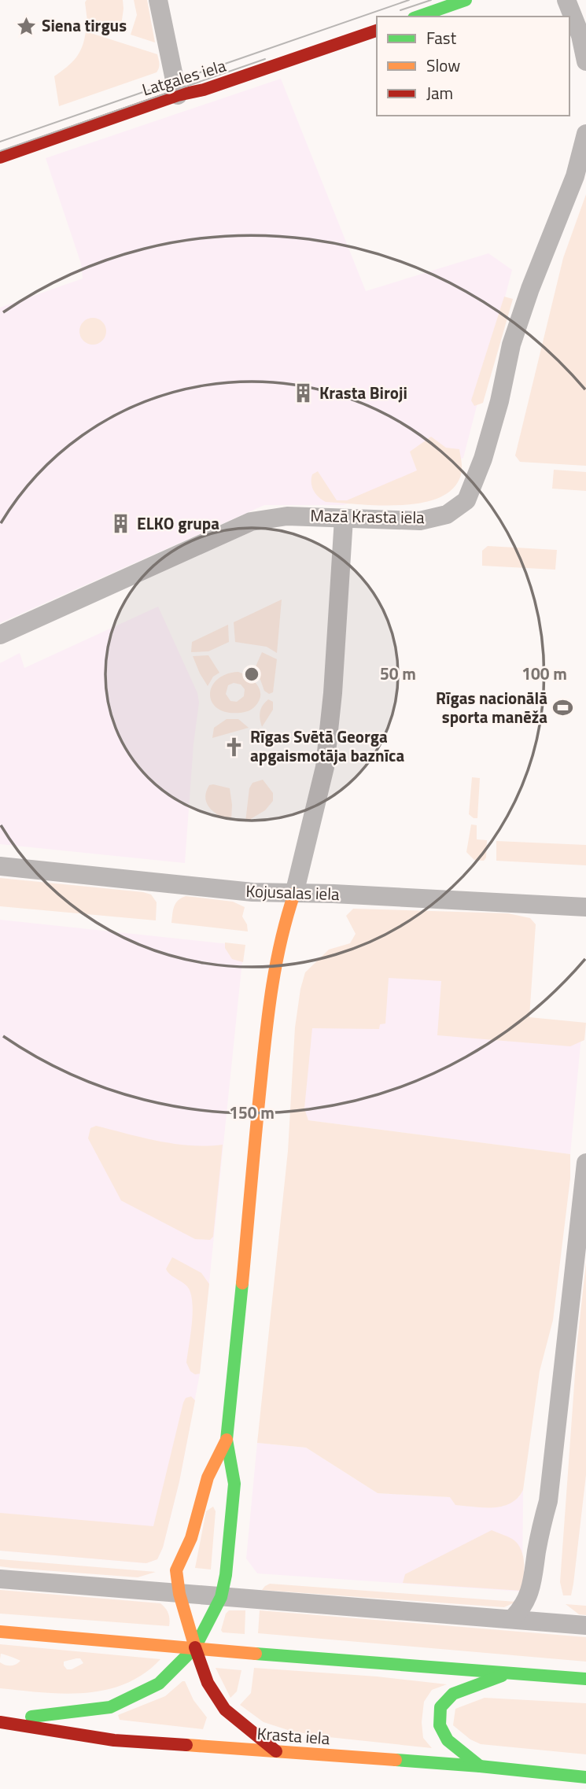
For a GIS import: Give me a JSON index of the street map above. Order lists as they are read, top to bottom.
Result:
{
  "streets": {
    "main road": ["Latgales iela", "Krasta iela"],
    "street": ["Mazā Krasta iela", "Kojusalas iela"]
  },
  "places": {
    "place": ["Siena tirgus"],
    "building": ["Krasta Biroji", "ELKO grupa"],
    "sports": ["Rīgas nacionālā sporta manēža"],
    "church": ["Rīgas Svētā Georga apgaismotāja baznīca"]
  },
  "legend": ["Fast", "Slow", "Jam"],
  "rings": ["50 m", "100 m", "150 m"]
}
